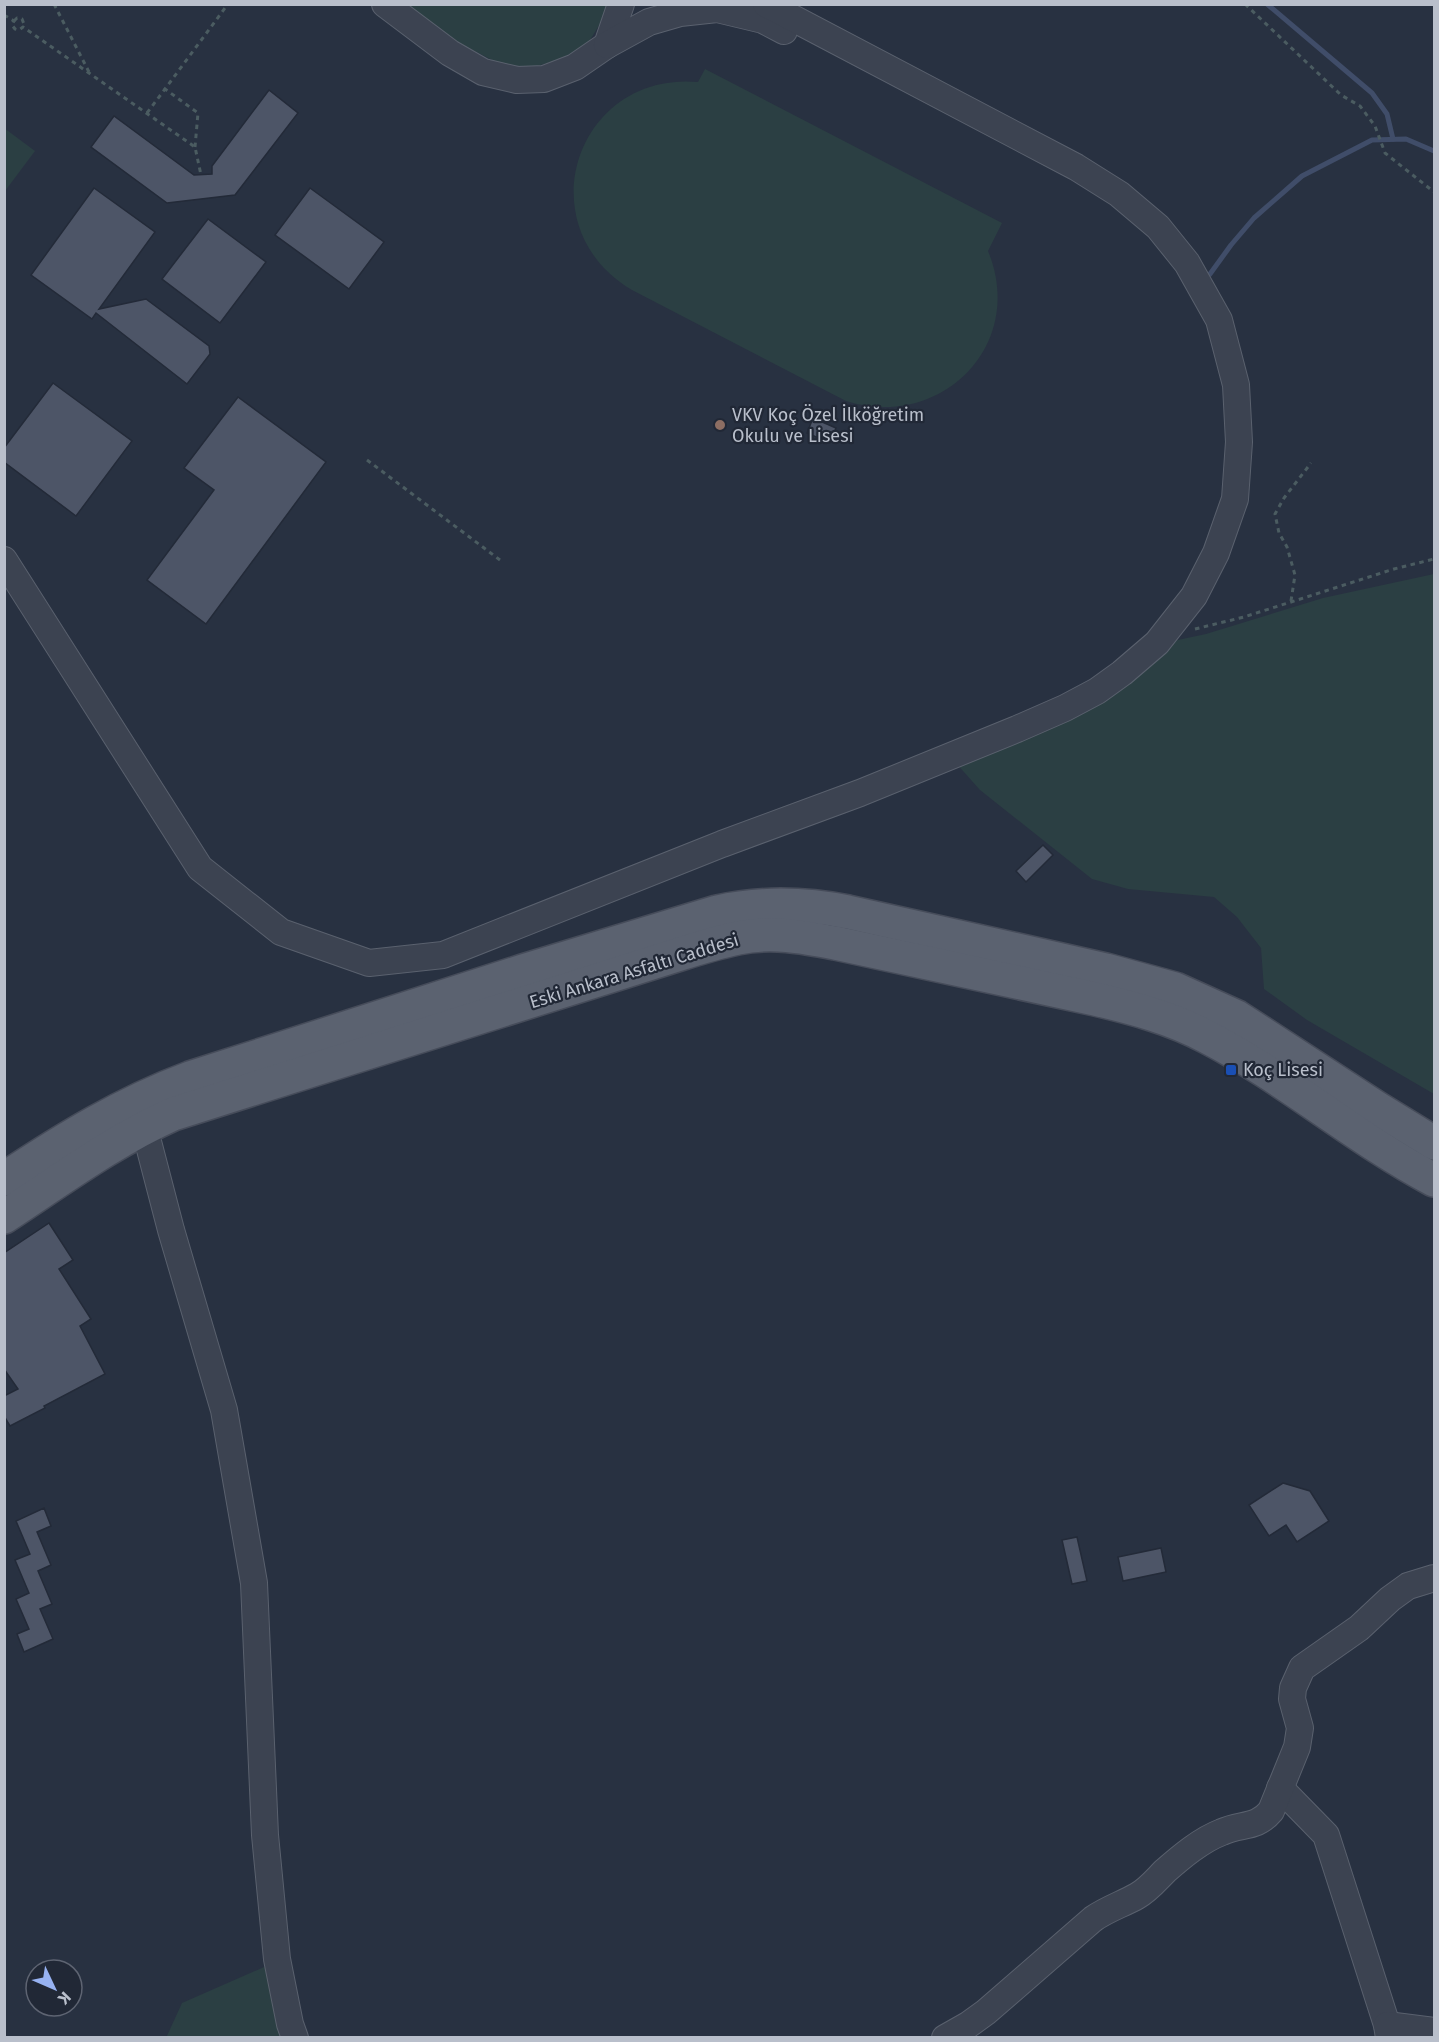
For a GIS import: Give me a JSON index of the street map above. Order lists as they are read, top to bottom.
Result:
{
  "streets": {
    "main road": ["Eski Ankara Asfaltı Caddesi"]
  },
  "places": {
    "other": ["VKV Koç Özel İlköğretim Okulu ve Lisesi"],
    "transit": ["Koç Lisesi"]
  },
  "north": "bottom right"
}
